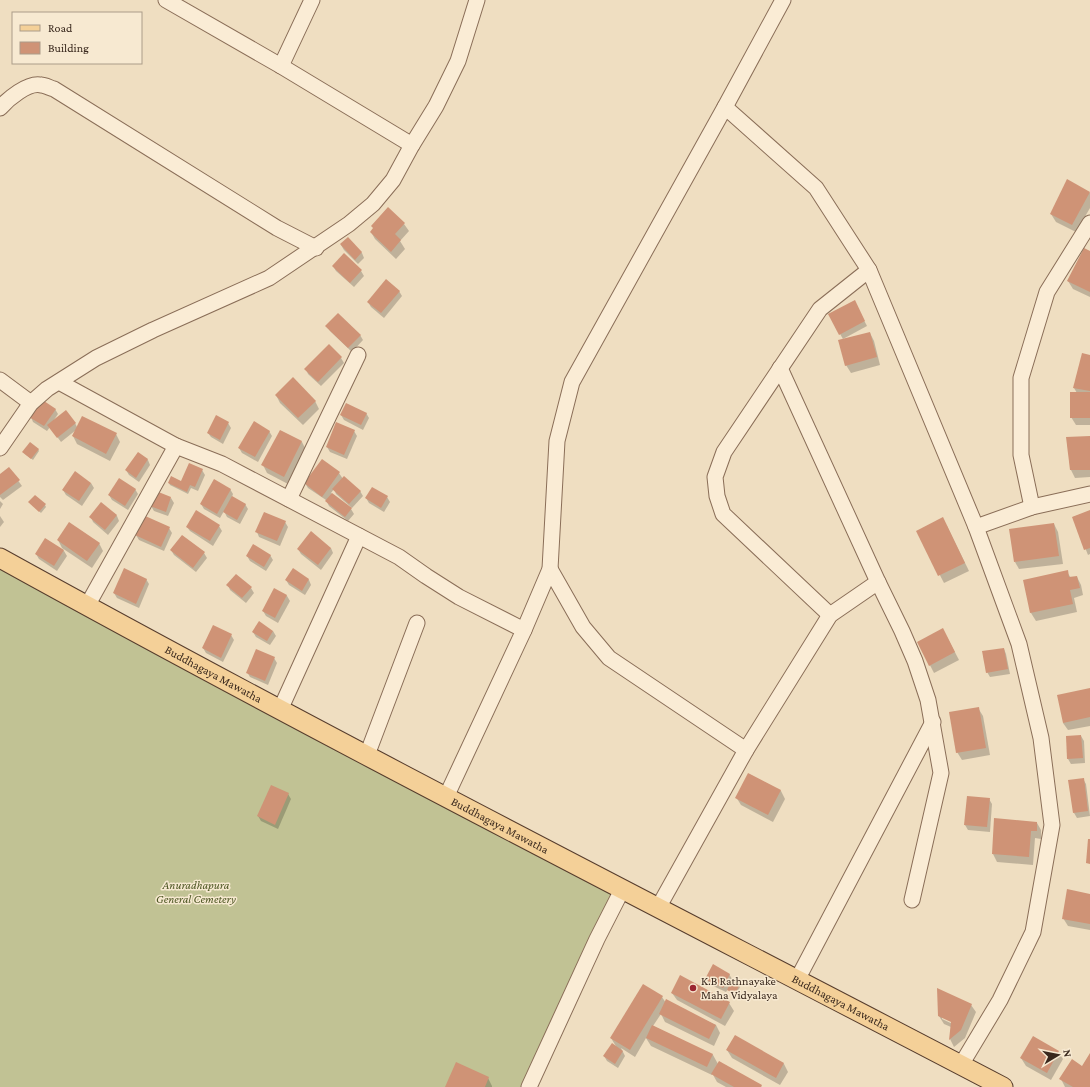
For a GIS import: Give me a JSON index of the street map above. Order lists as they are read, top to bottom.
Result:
{
  "streets": {
    "main road": ["Buddhagaya Mawatha"]
  },
  "parks": ["Anuradhapura General Cemetery"],
  "places": ["K.B Rathnayake Maha Vidyalaya"],
  "legend": ["Road", "Building"],
  "north": "right"
}
